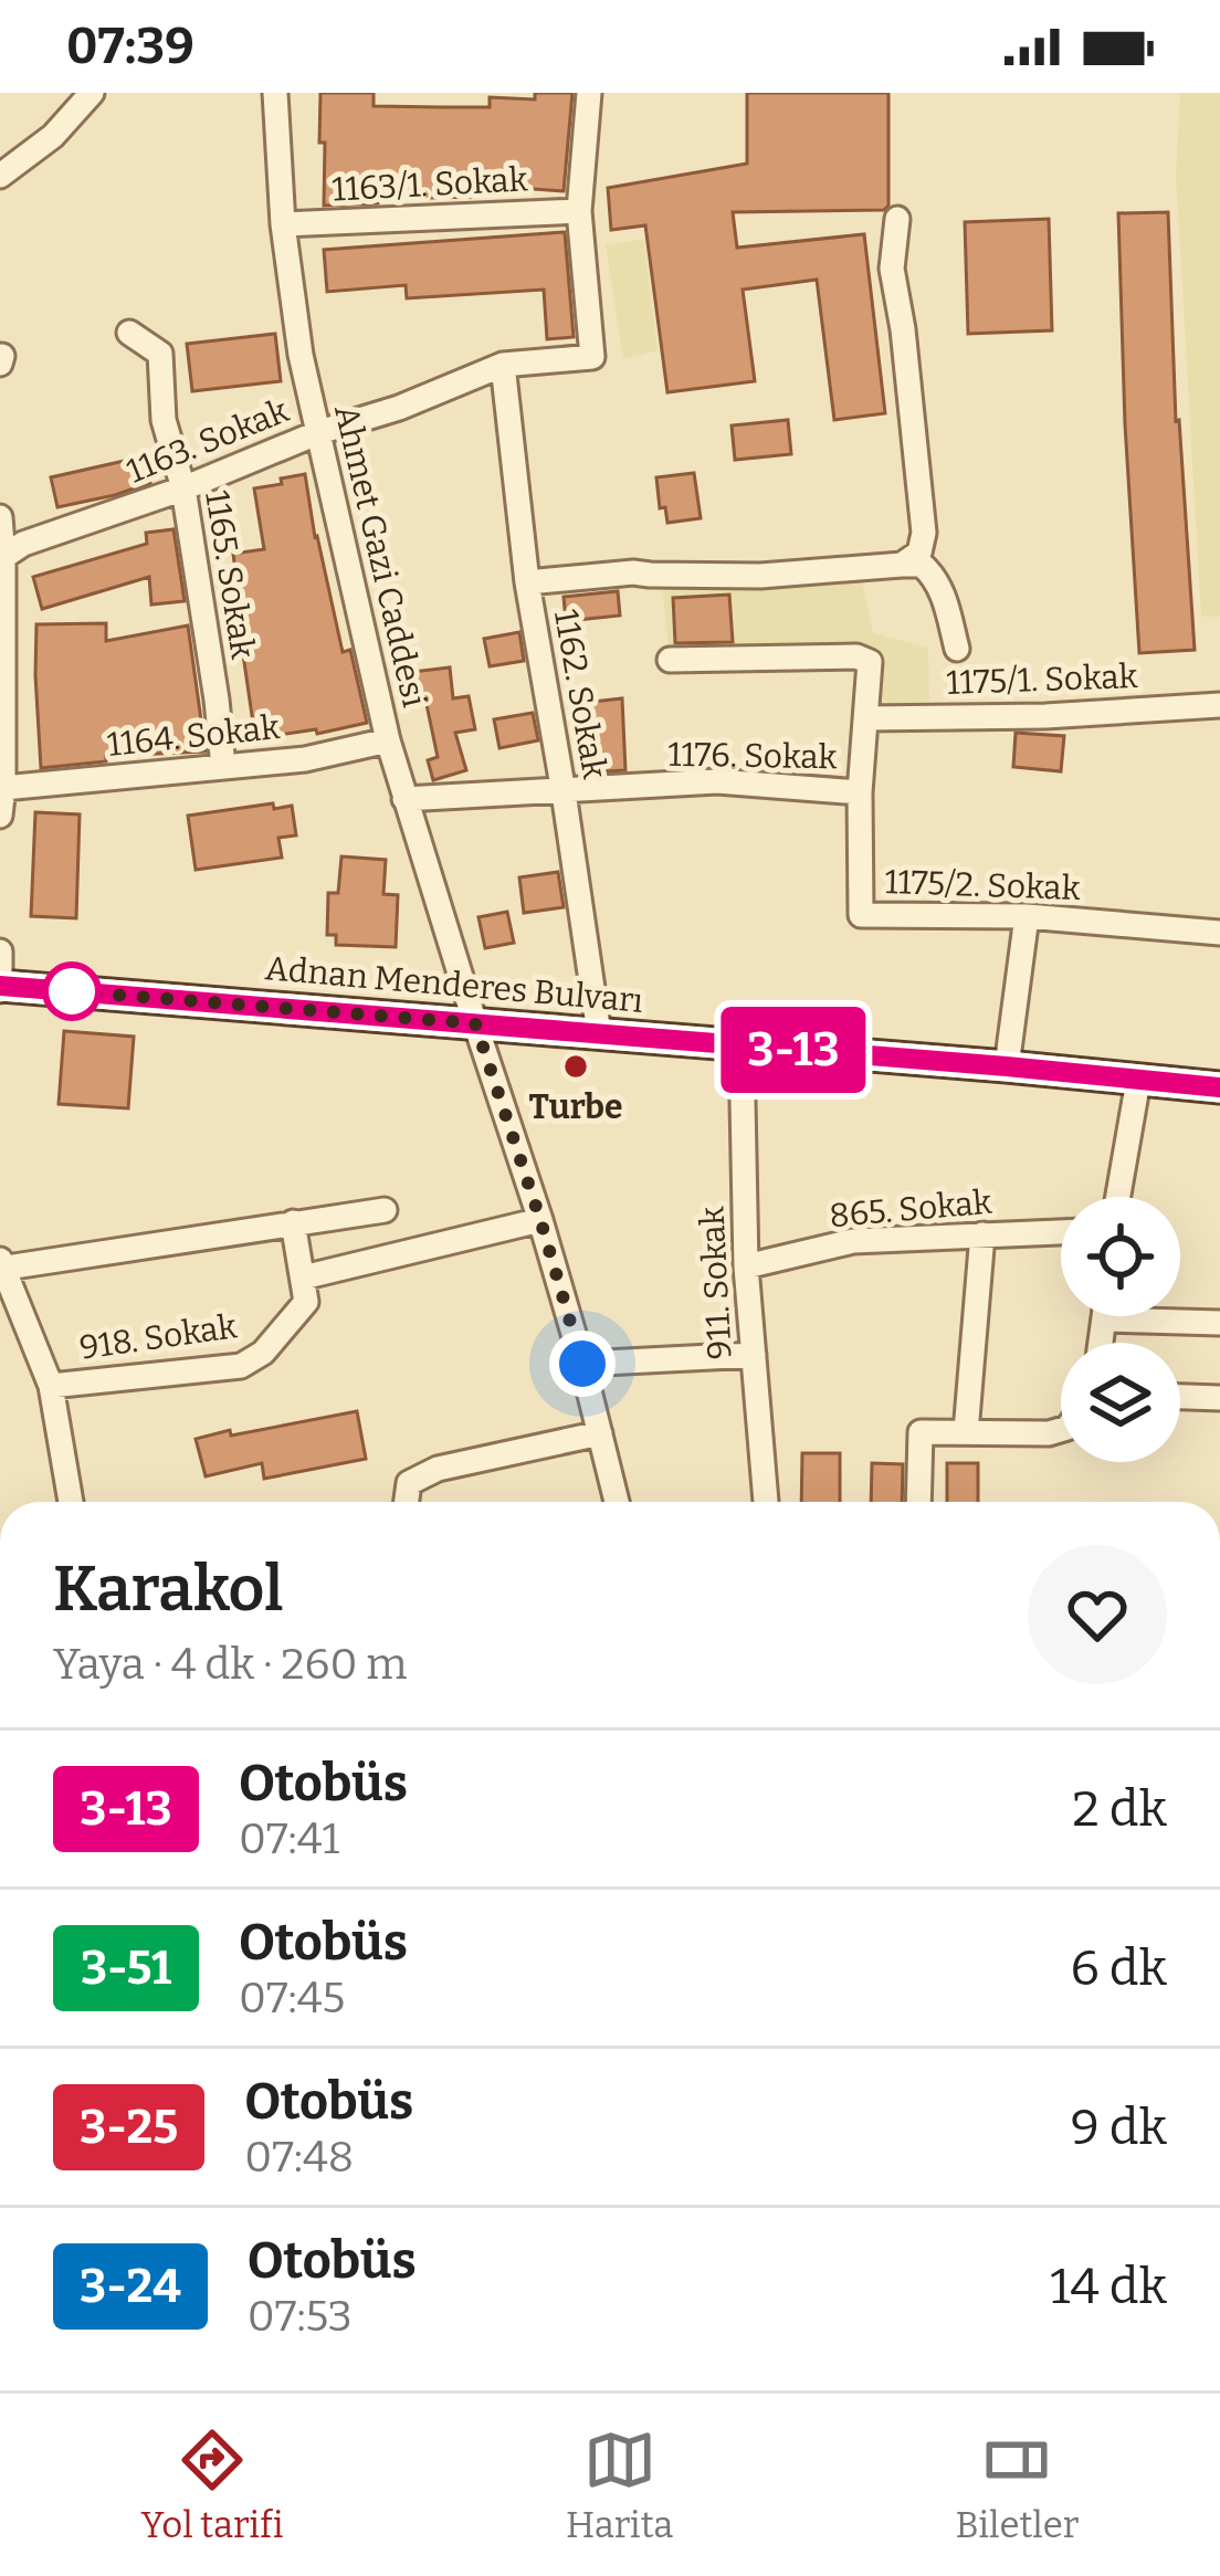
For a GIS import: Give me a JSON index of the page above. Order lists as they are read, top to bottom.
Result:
{
  "streets": {
    "main road": ["Adnan Menderes Bulvarı"],
    "street": [
      "1163/1. Sokak",
      "1163. Sokak",
      "Ahmet Gazi Caddesi",
      "1165. Sokak",
      "1175/1. Sokak",
      "1162. Sokak",
      "1164. Sokak",
      "1176. Sokak",
      "1175/2. Sokak",
      "865. Sokak",
      "911. Sokak",
      "918. Sokak"
    ]
  },
  "crossings": [
    ["1163/1. Sokak", "1163. Sokak"],
    ["1163/1. Sokak", "Ahmet Gazi Caddesi"],
    ["1163. Sokak", "Ahmet Gazi Caddesi"],
    ["1163. Sokak", "1165. Sokak"],
    ["1163. Sokak", "1162. Sokak"],
    ["Ahmet Gazi Caddesi", "1164. Sokak"],
    ["Ahmet Gazi Caddesi", "1176. Sokak"],
    ["Ahmet Gazi Caddesi", "Adnan Menderes Bulvarı"],
    ["1165. Sokak", "1164. Sokak"],
    ["1175/1. Sokak", "1175/2. Sokak"],
    ["1162. Sokak", "1176. Sokak"],
    ["1162. Sokak", "Adnan Menderes Bulvarı"],
    ["1176. Sokak", "1175/2. Sokak"],
    ["Adnan Menderes Bulvarı", "911. Sokak"],
    ["865. Sokak", "911. Sokak"]
  ],
  "places": ["Turbe"],
  "lines": ["bus line 3-13"],
  "page": {
    "status": "07:39",
    "on_map": "3-13",
    "heading": ["Karakol", "Yaya · 4 dk · 260 m"],
    "list": [
      {
        "mark": "3-13",
        "name": "Otobüs",
        "note": "07:41",
        "value": "2 dk"
      },
      {
        "mark": "3-51",
        "name": "Otobüs",
        "note": "07:45",
        "value": "6 dk"
      },
      {
        "mark": "3-25",
        "name": "Otobüs",
        "note": "07:48",
        "value": "9 dk"
      },
      {
        "mark": "3-24",
        "name": "Otobüs",
        "note": "07:53",
        "value": "14 dk"
      }
    ],
    "tabs": ["Yol tarifi", "Harita", "Biletler"]
  }
}
